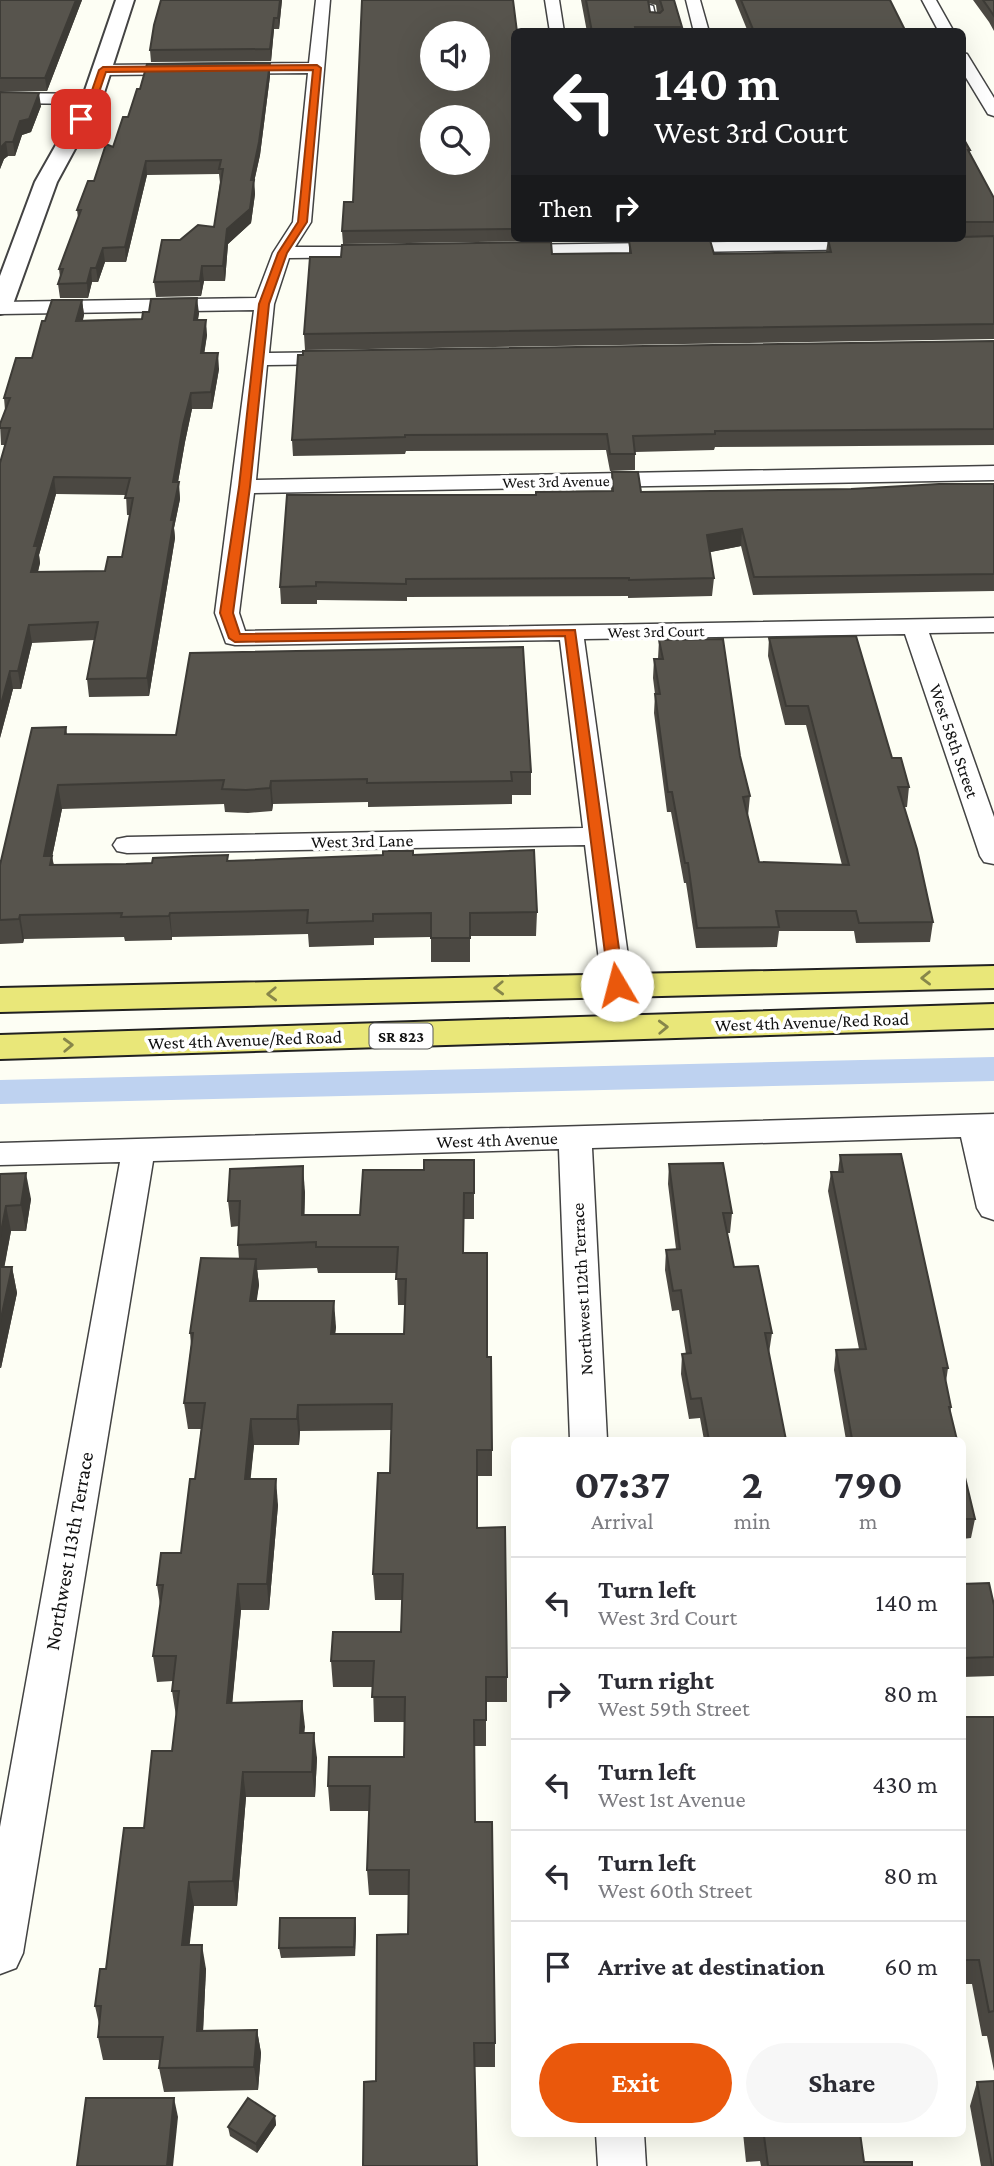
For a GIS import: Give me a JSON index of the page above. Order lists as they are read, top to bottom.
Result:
{
  "streets": {
    "main road": ["West 4th Avenue/Red Road", "SR 823"],
    "street": [
      "West 3rd Avenue",
      "West 3rd Court",
      "West 58th Street",
      "West 3rd Lane",
      "West 4th Avenue",
      "Northwest 112th Terrace",
      "Northwest 113th Terrace"
    ]
  },
  "crossings": [
    ["West 3rd Avenue", "West 3rd Court"],
    ["West 3rd Court", "West 58th Street"],
    ["West 4th Avenue", "Northwest 112th Terrace"],
    ["West 4th Avenue", "Northwest 113th Terrace"]
  ],
  "page": {
    "turn": ["140 m", "West 3rd Court"],
    "then": "Then",
    "eta": [
      "07:37",
      "Arrival",
      "2",
      "min",
      "790",
      "m"
    ],
    "list": [
      {
        "name": "Turn left",
        "note": "West 3rd Court",
        "value": "140 m"
      },
      {
        "name": "Turn right",
        "note": "West 59th Street",
        "value": "80 m"
      },
      {
        "name": "Turn left",
        "note": "West 1st Avenue",
        "value": "430 m"
      },
      {
        "name": "Turn left",
        "note": "West 60th Street",
        "value": "80 m"
      },
      {
        "name": "Arrive at destination",
        "value": "60 m"
      }
    ],
    "buttons": ["Exit", "Share"]
  }
}
